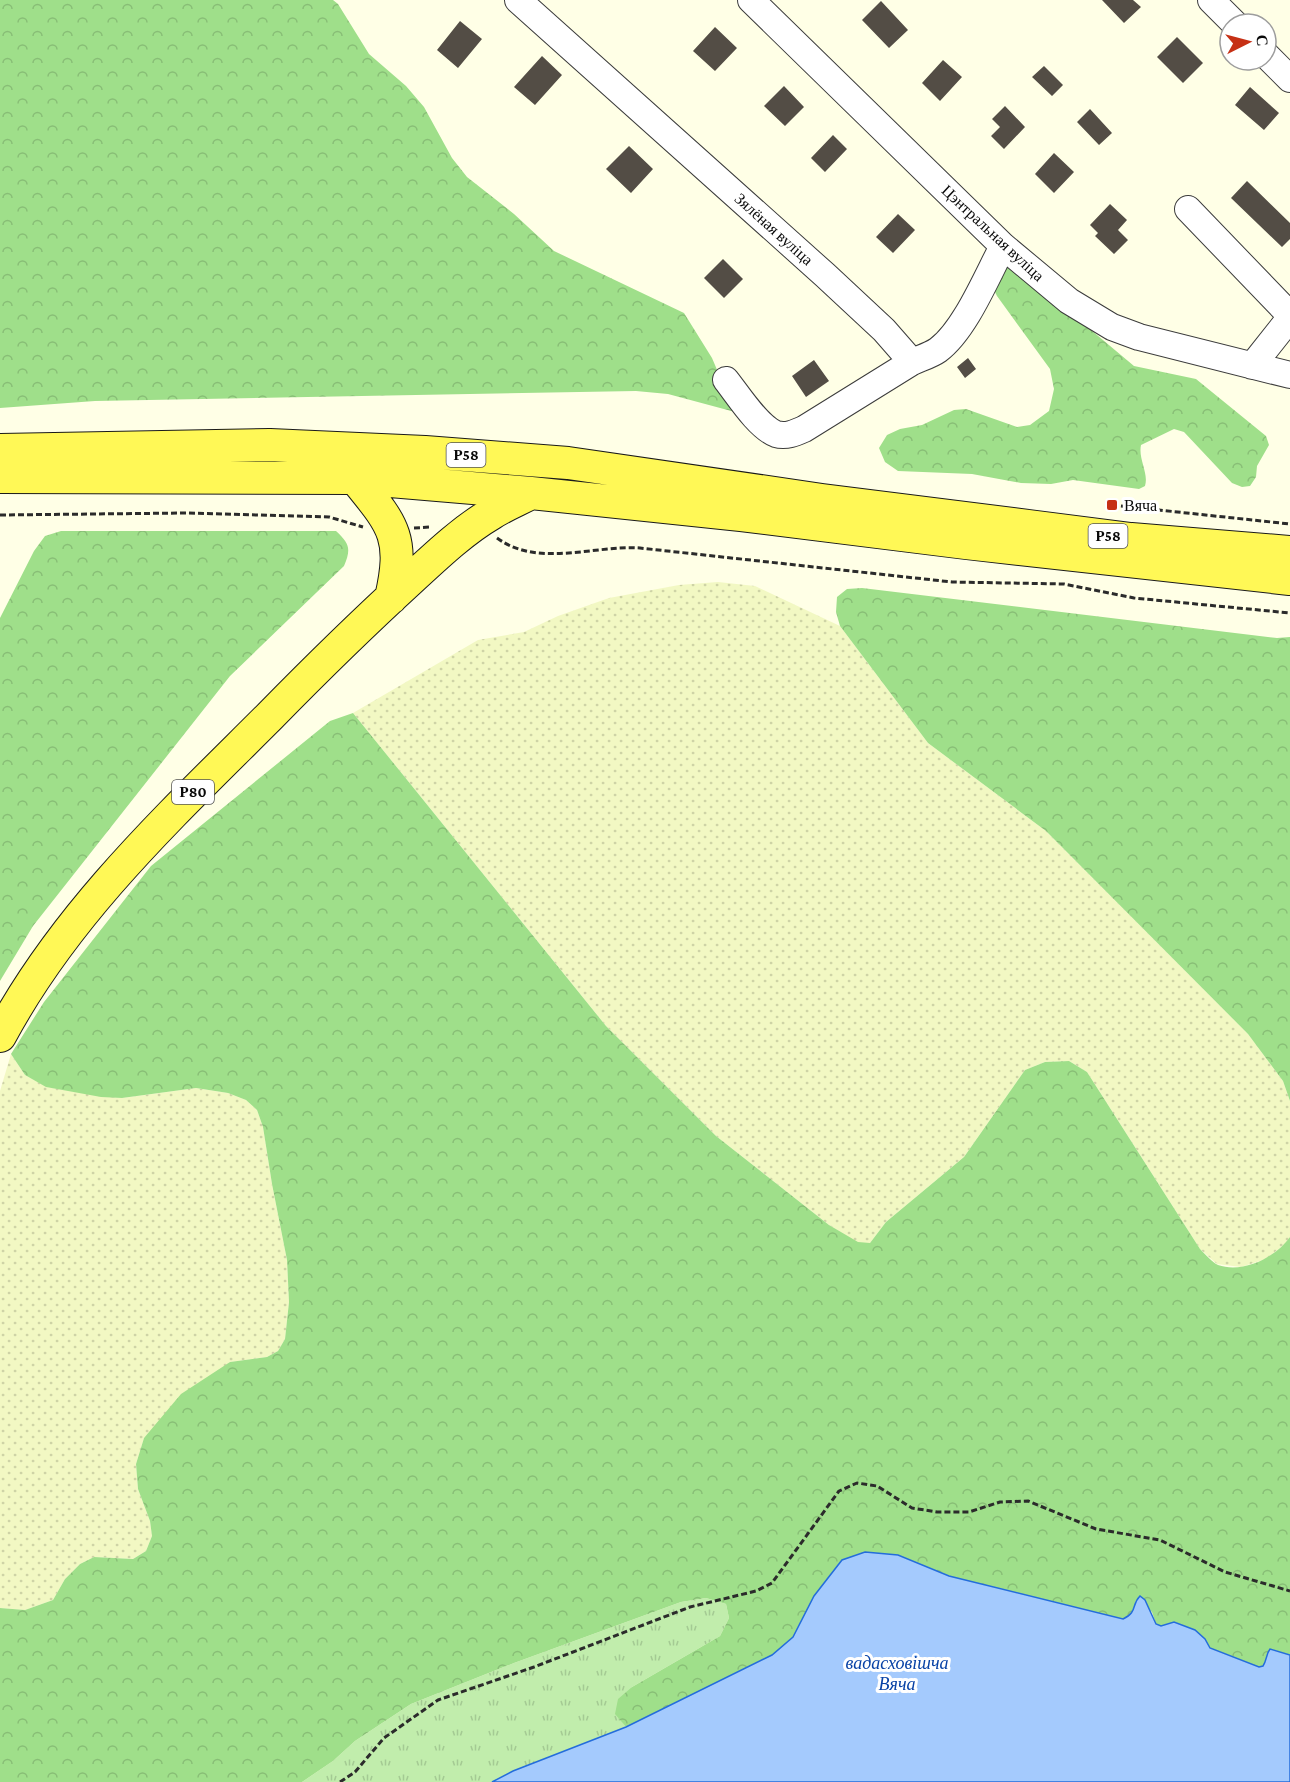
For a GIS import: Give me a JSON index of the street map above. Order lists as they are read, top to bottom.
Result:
{
  "streets": {
    "main road": ["Р58", "Р80"],
    "street": ["Зялёная вуліца", "Цэнтральная вуліца"]
  },
  "crossings": [
    ["Р58", "Р80"]
  ],
  "water": ["вадасховішча Вяча"],
  "places": {
    "transit": ["Вяча"]
  },
  "north": "right"
}
